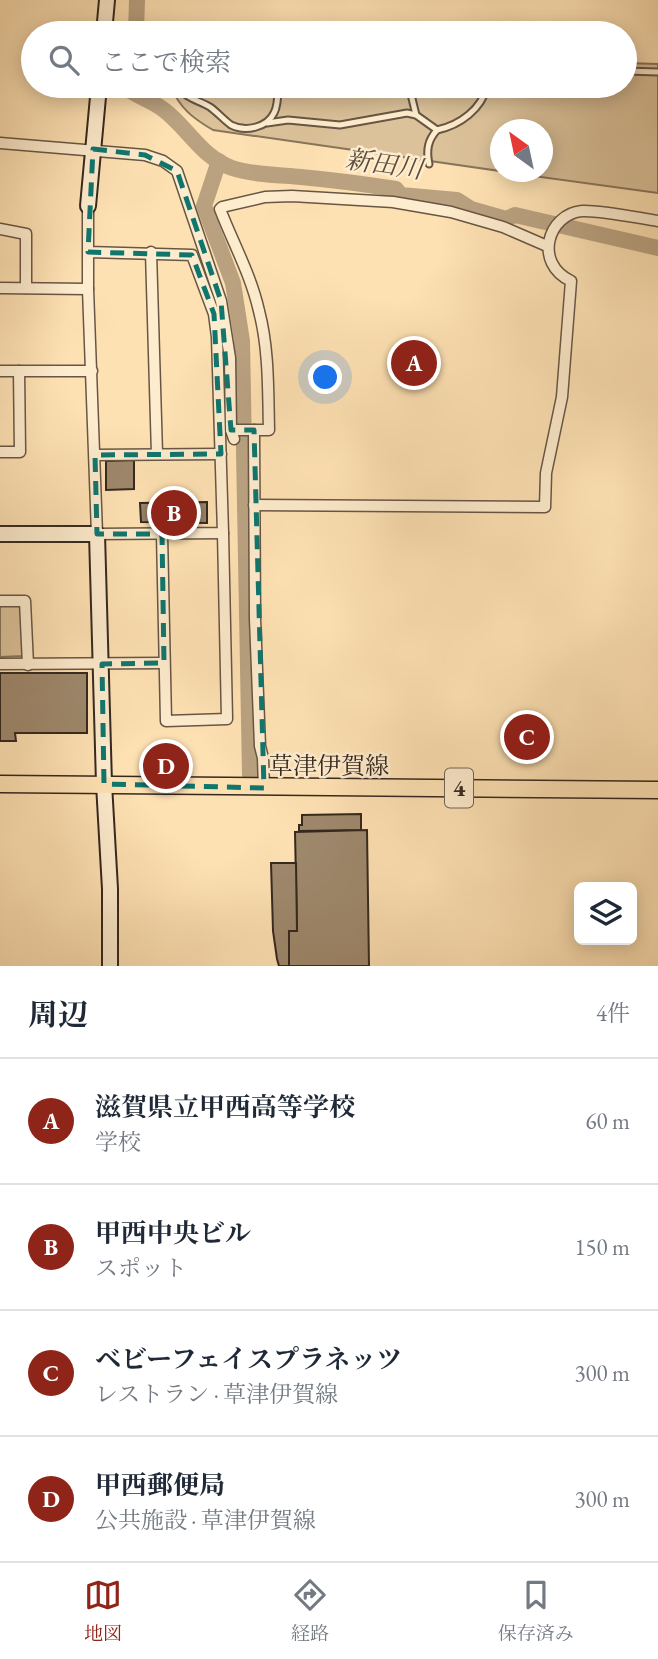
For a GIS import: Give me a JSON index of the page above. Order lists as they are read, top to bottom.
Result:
{
  "streets": {
    "main road": ["草津伊賀線", "4"]
  },
  "water": ["新田川"],
  "north": "top left",
  "page": {
    "search": "ここで検索",
    "pins": [
      "A",
      "B",
      "C",
      "D"
    ],
    "heading": ["周辺", "4件"],
    "list": [
      {
        "mark": "A",
        "name": "滋賀県立甲西高等学校",
        "note": "学校",
        "value": "60 m"
      },
      {
        "mark": "B",
        "name": "甲西中央ビル",
        "note": "スポット",
        "value": "150 m"
      },
      {
        "mark": "C",
        "name": "ベビーフェイスプラネッツ",
        "note": "レストラン · 草津伊賀線",
        "value": "300 m"
      },
      {
        "mark": "D",
        "name": "甲西郵便局",
        "note": "公共施設 · 草津伊賀線",
        "value": "300 m"
      }
    ],
    "nav": ["地図", "経路", "保存済み"]
  }
}
